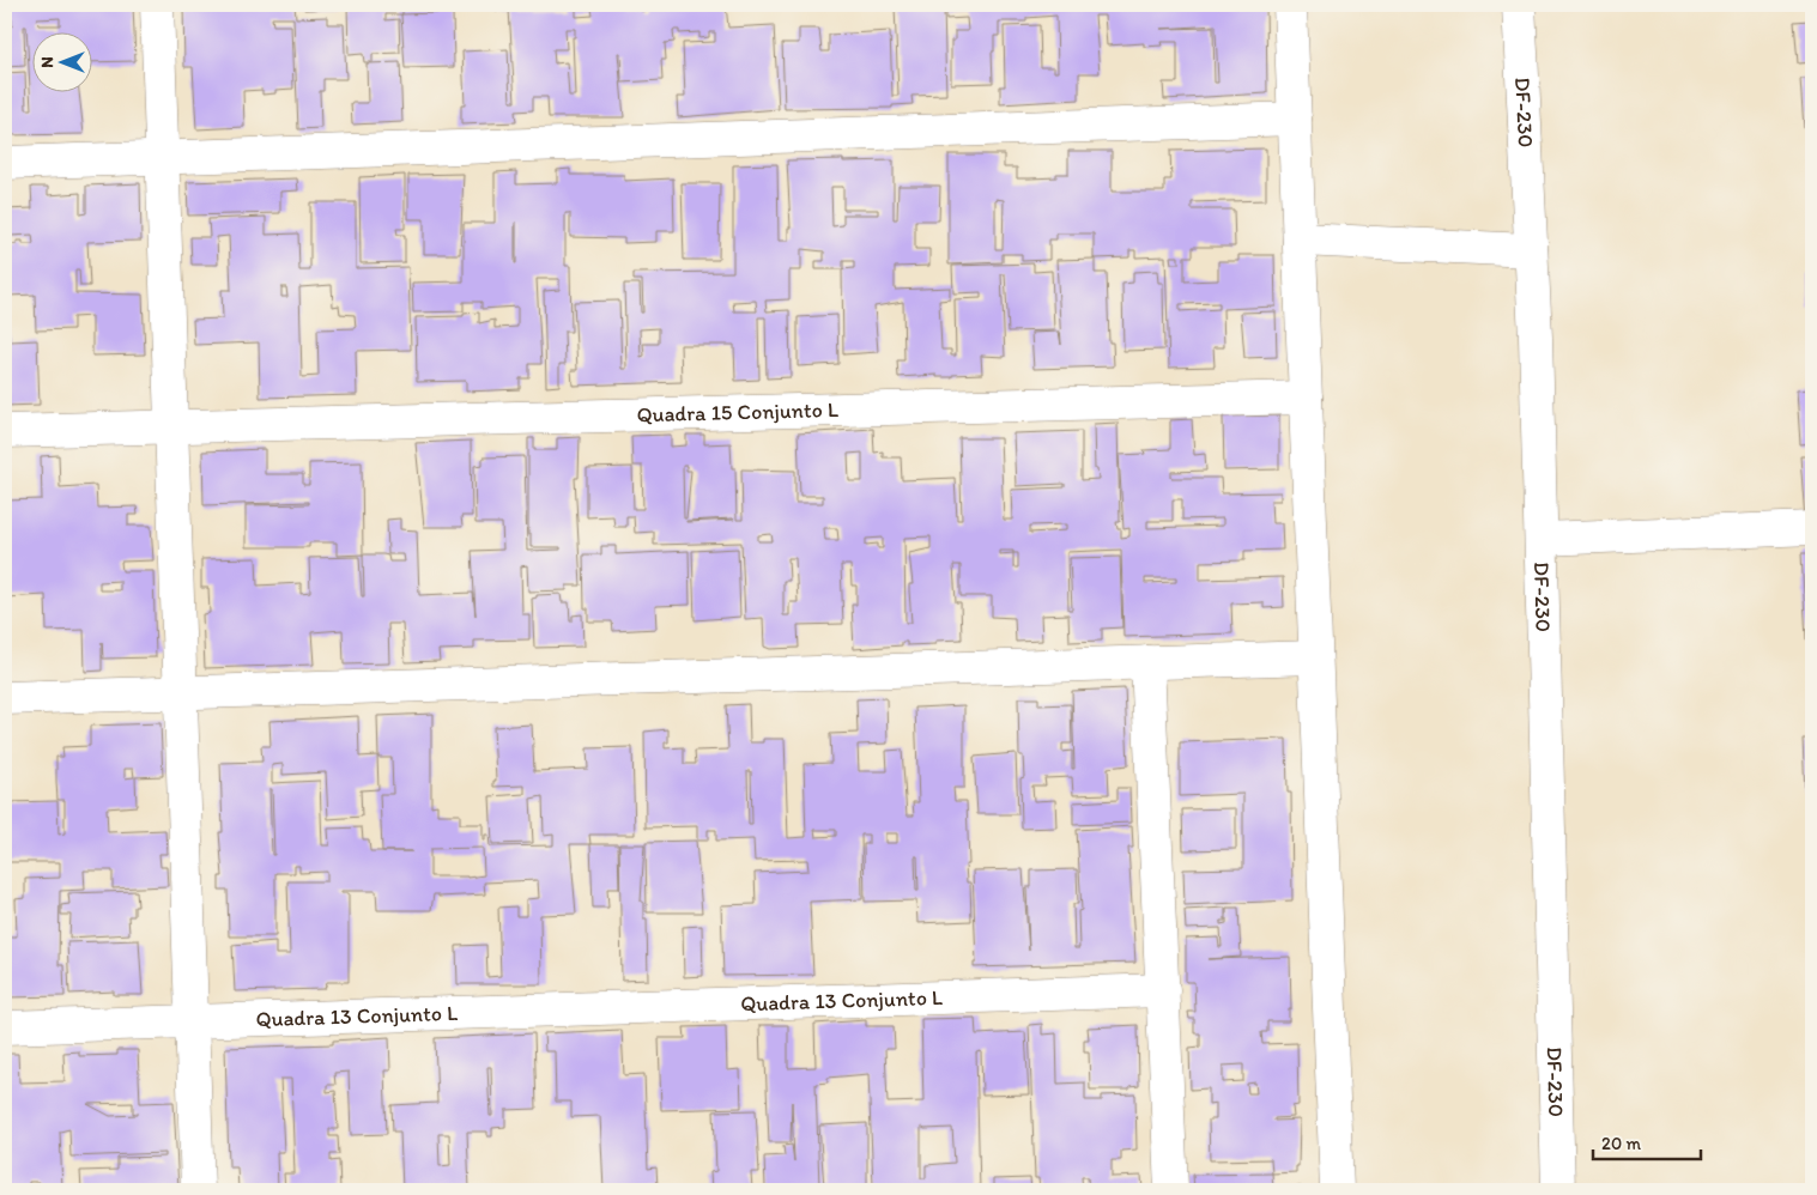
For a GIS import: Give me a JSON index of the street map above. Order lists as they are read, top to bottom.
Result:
{
  "streets": {
    "street": ["DF-230", "Quadra 15 Conjunto L", "Quadra 13 Conjunto L"]
  },
  "scale_bar": "20 m",
  "north": "left"
}
